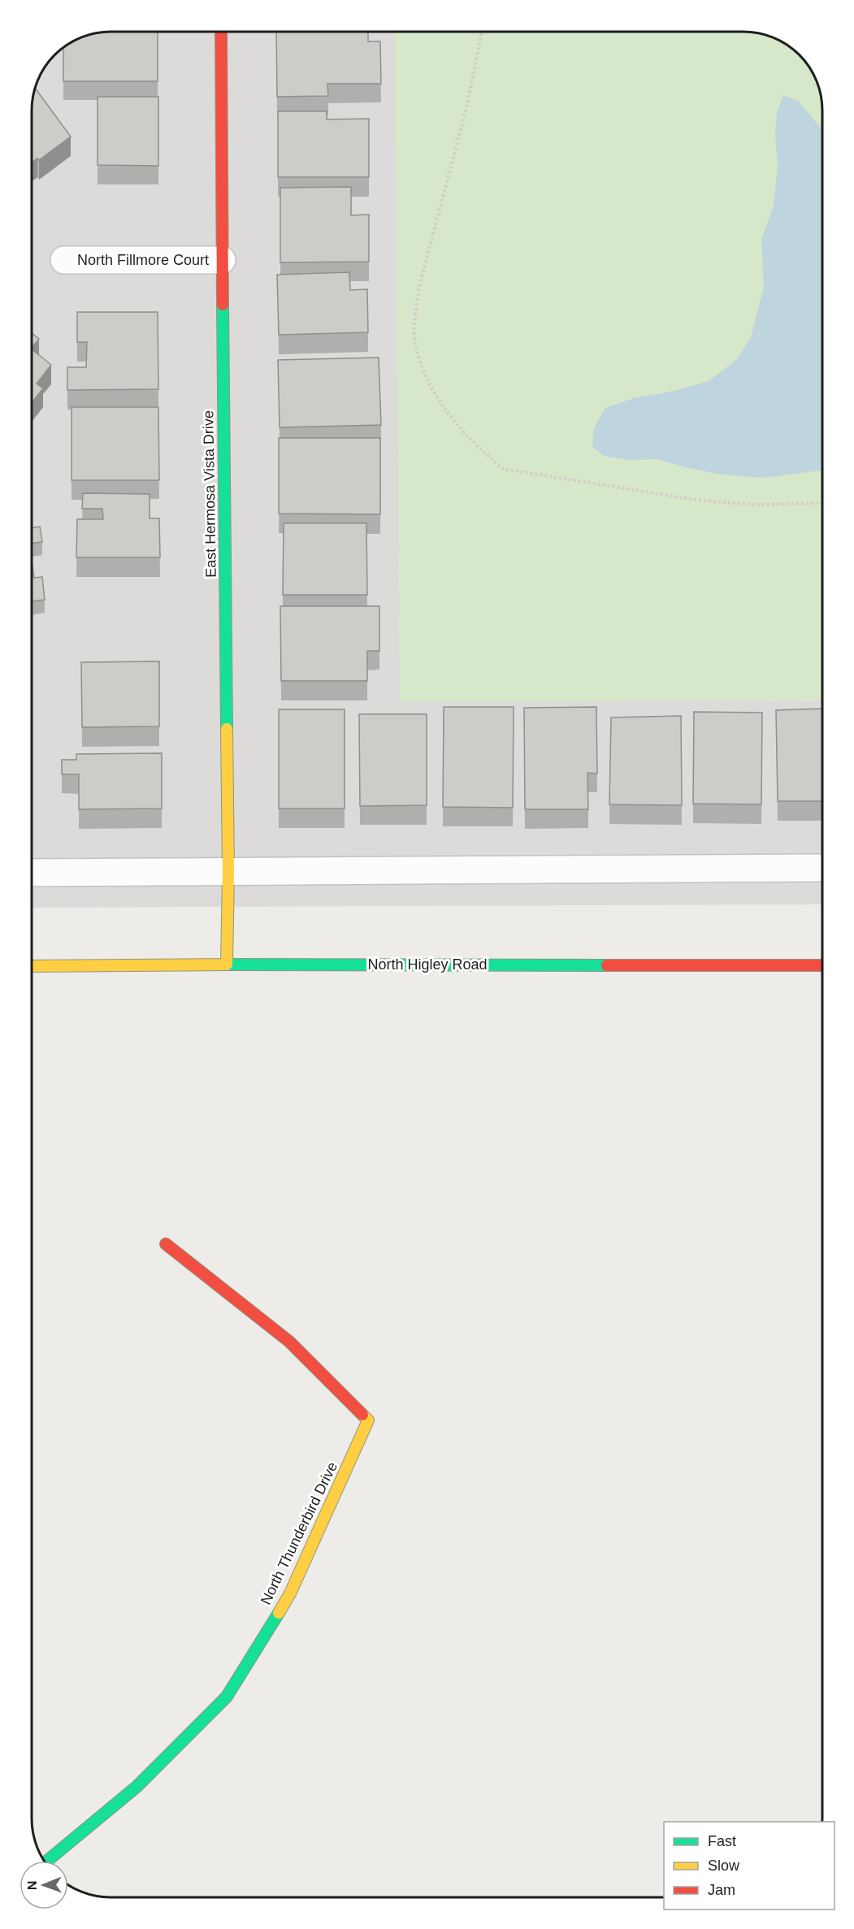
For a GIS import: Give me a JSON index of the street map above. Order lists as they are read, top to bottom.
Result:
{
  "streets": {
    "street": [
      "North Fillmore Court",
      "East Hermosa Vista Drive",
      "North Higley Road",
      "North Thunderbird Drive"
    ]
  },
  "crossings": [
    ["North Fillmore Court", "East Hermosa Vista Drive"],
    ["East Hermosa Vista Drive", "North Higley Road"]
  ],
  "legend": ["Fast", "Slow", "Jam"],
  "north": "left"
}
